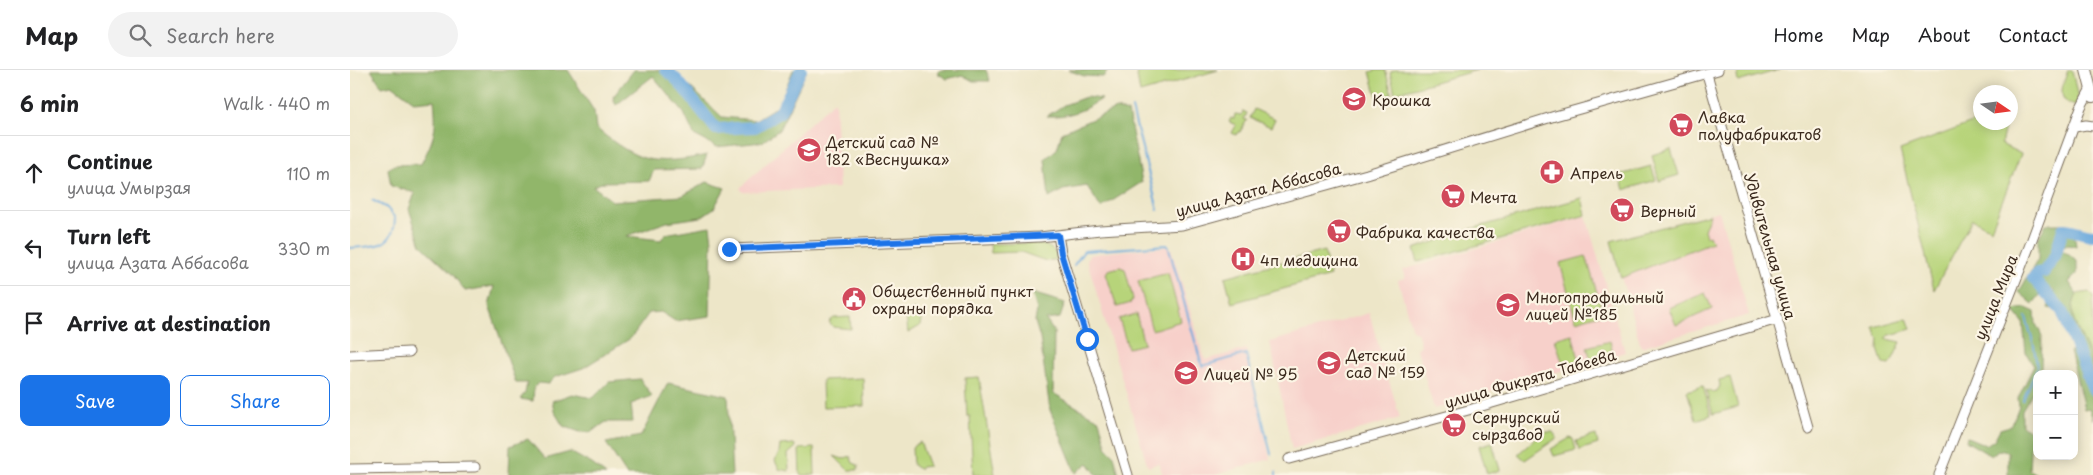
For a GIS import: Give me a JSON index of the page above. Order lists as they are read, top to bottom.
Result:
{
  "streets": {
    "street": [
      "улица Азата Аббасова",
      "Удивительная улица",
      "улица Мира",
      "улица Фикрята Табеева"
    ]
  },
  "crossings": [
    ["улица Азата Аббасова", "Удивительная улица"],
    ["Удивительная улица", "улица Фикрята Табеева"]
  ],
  "places": {
    "school or university": [
      "Крошка",
      "Детский сад № 182 «Веснушка»",
      "Многопрофильный лицей №185",
      "Детский сад № 159",
      "Лицей № 95"
    ],
    "supermarket": [
      "Лавка полуфабрикатов",
      "Мечта",
      "Верный",
      "Фабрика качества",
      "Сернурский сырзавод"
    ],
    "pharmacy": ["Апрель"],
    "hospital": ["4п медицина"],
    "public building": ["Общественный пункт охраны порядка"]
  },
  "north": "right",
  "page": {
    "header": "Map",
    "search": "Search here",
    "nav": [
      "Home",
      "Map",
      "About",
      "Contact"
    ],
    "heading": ["6 min", "Walk · 440 m"],
    "list": [
      ["Continue", "улица Умырзая", "110 m"],
      ["Turn left", "улица Азата Аббасова", "330 m"],
      "Arrive at destination"
    ],
    "buttons": ["Save", "Share"],
    "map_buttons": ["+", "−"]
  }
}
